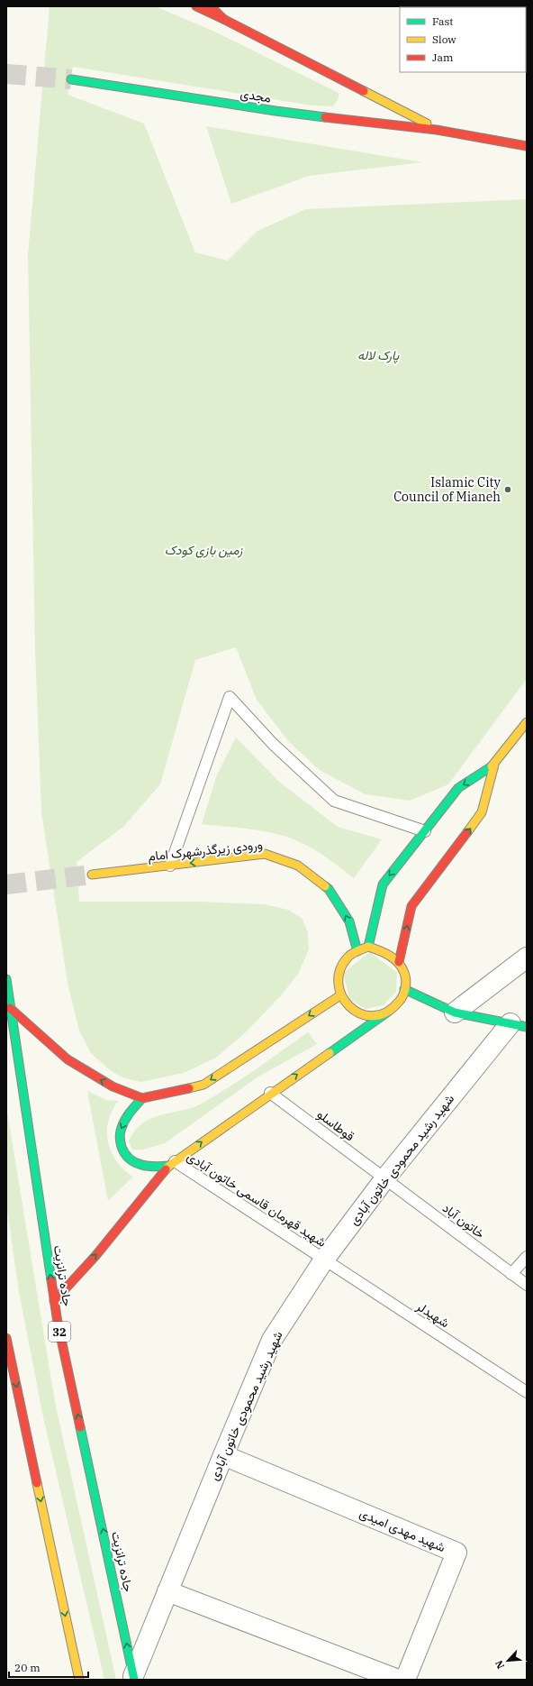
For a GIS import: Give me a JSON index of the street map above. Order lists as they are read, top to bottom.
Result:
{
  "streets": {
    "main road": [
      "مجدی",
      "ورودی زیرگذرشهرک امام",
      "جاده ترانزیت",
      "32"
    ],
    "street": ["شهید رشید محمودی خاتون آبادی", "شهید مهدی امیدی"],
    "lane": [
      "قوطاسلو",
      "شهید قهرمان قاسمی خاتون آبادی",
      "خاتون آباد",
      "شهیدلر"
    ]
  },
  "crossings": [
    ["قوطاسلو", "شهید رشید محمودی خاتون آبادی"],
    ["قوطاسلو", "خاتون آباد"],
    ["شهید رشید محمودی خاتون آبادی", "شهید قهرمان قاسمی خاتون آبادی"],
    ["شهید رشید محمودی خاتون آبادی", "خاتون آباد"],
    ["شهید رشید محمودی خاتون آبادی", "جاده ترانزیت"],
    ["شهید رشید محمودی خاتون آبادی", "شهیدلر"],
    ["شهید رشید محمودی خاتون آبادی", "شهید مهدی امیدی"],
    ["شهید قهرمان قاسمی خاتون آبادی", "شهیدلر"]
  ],
  "one_way": ["ورودی زیرگذرشهرک امام"],
  "parks": ["پارک لاله", "زمین بازی کودک"],
  "places": ["Islamic City Council of Mianeh"],
  "legend": ["Fast", "Slow", "Jam"],
  "scale_bar": "20 m",
  "north": "bottom left"
}
